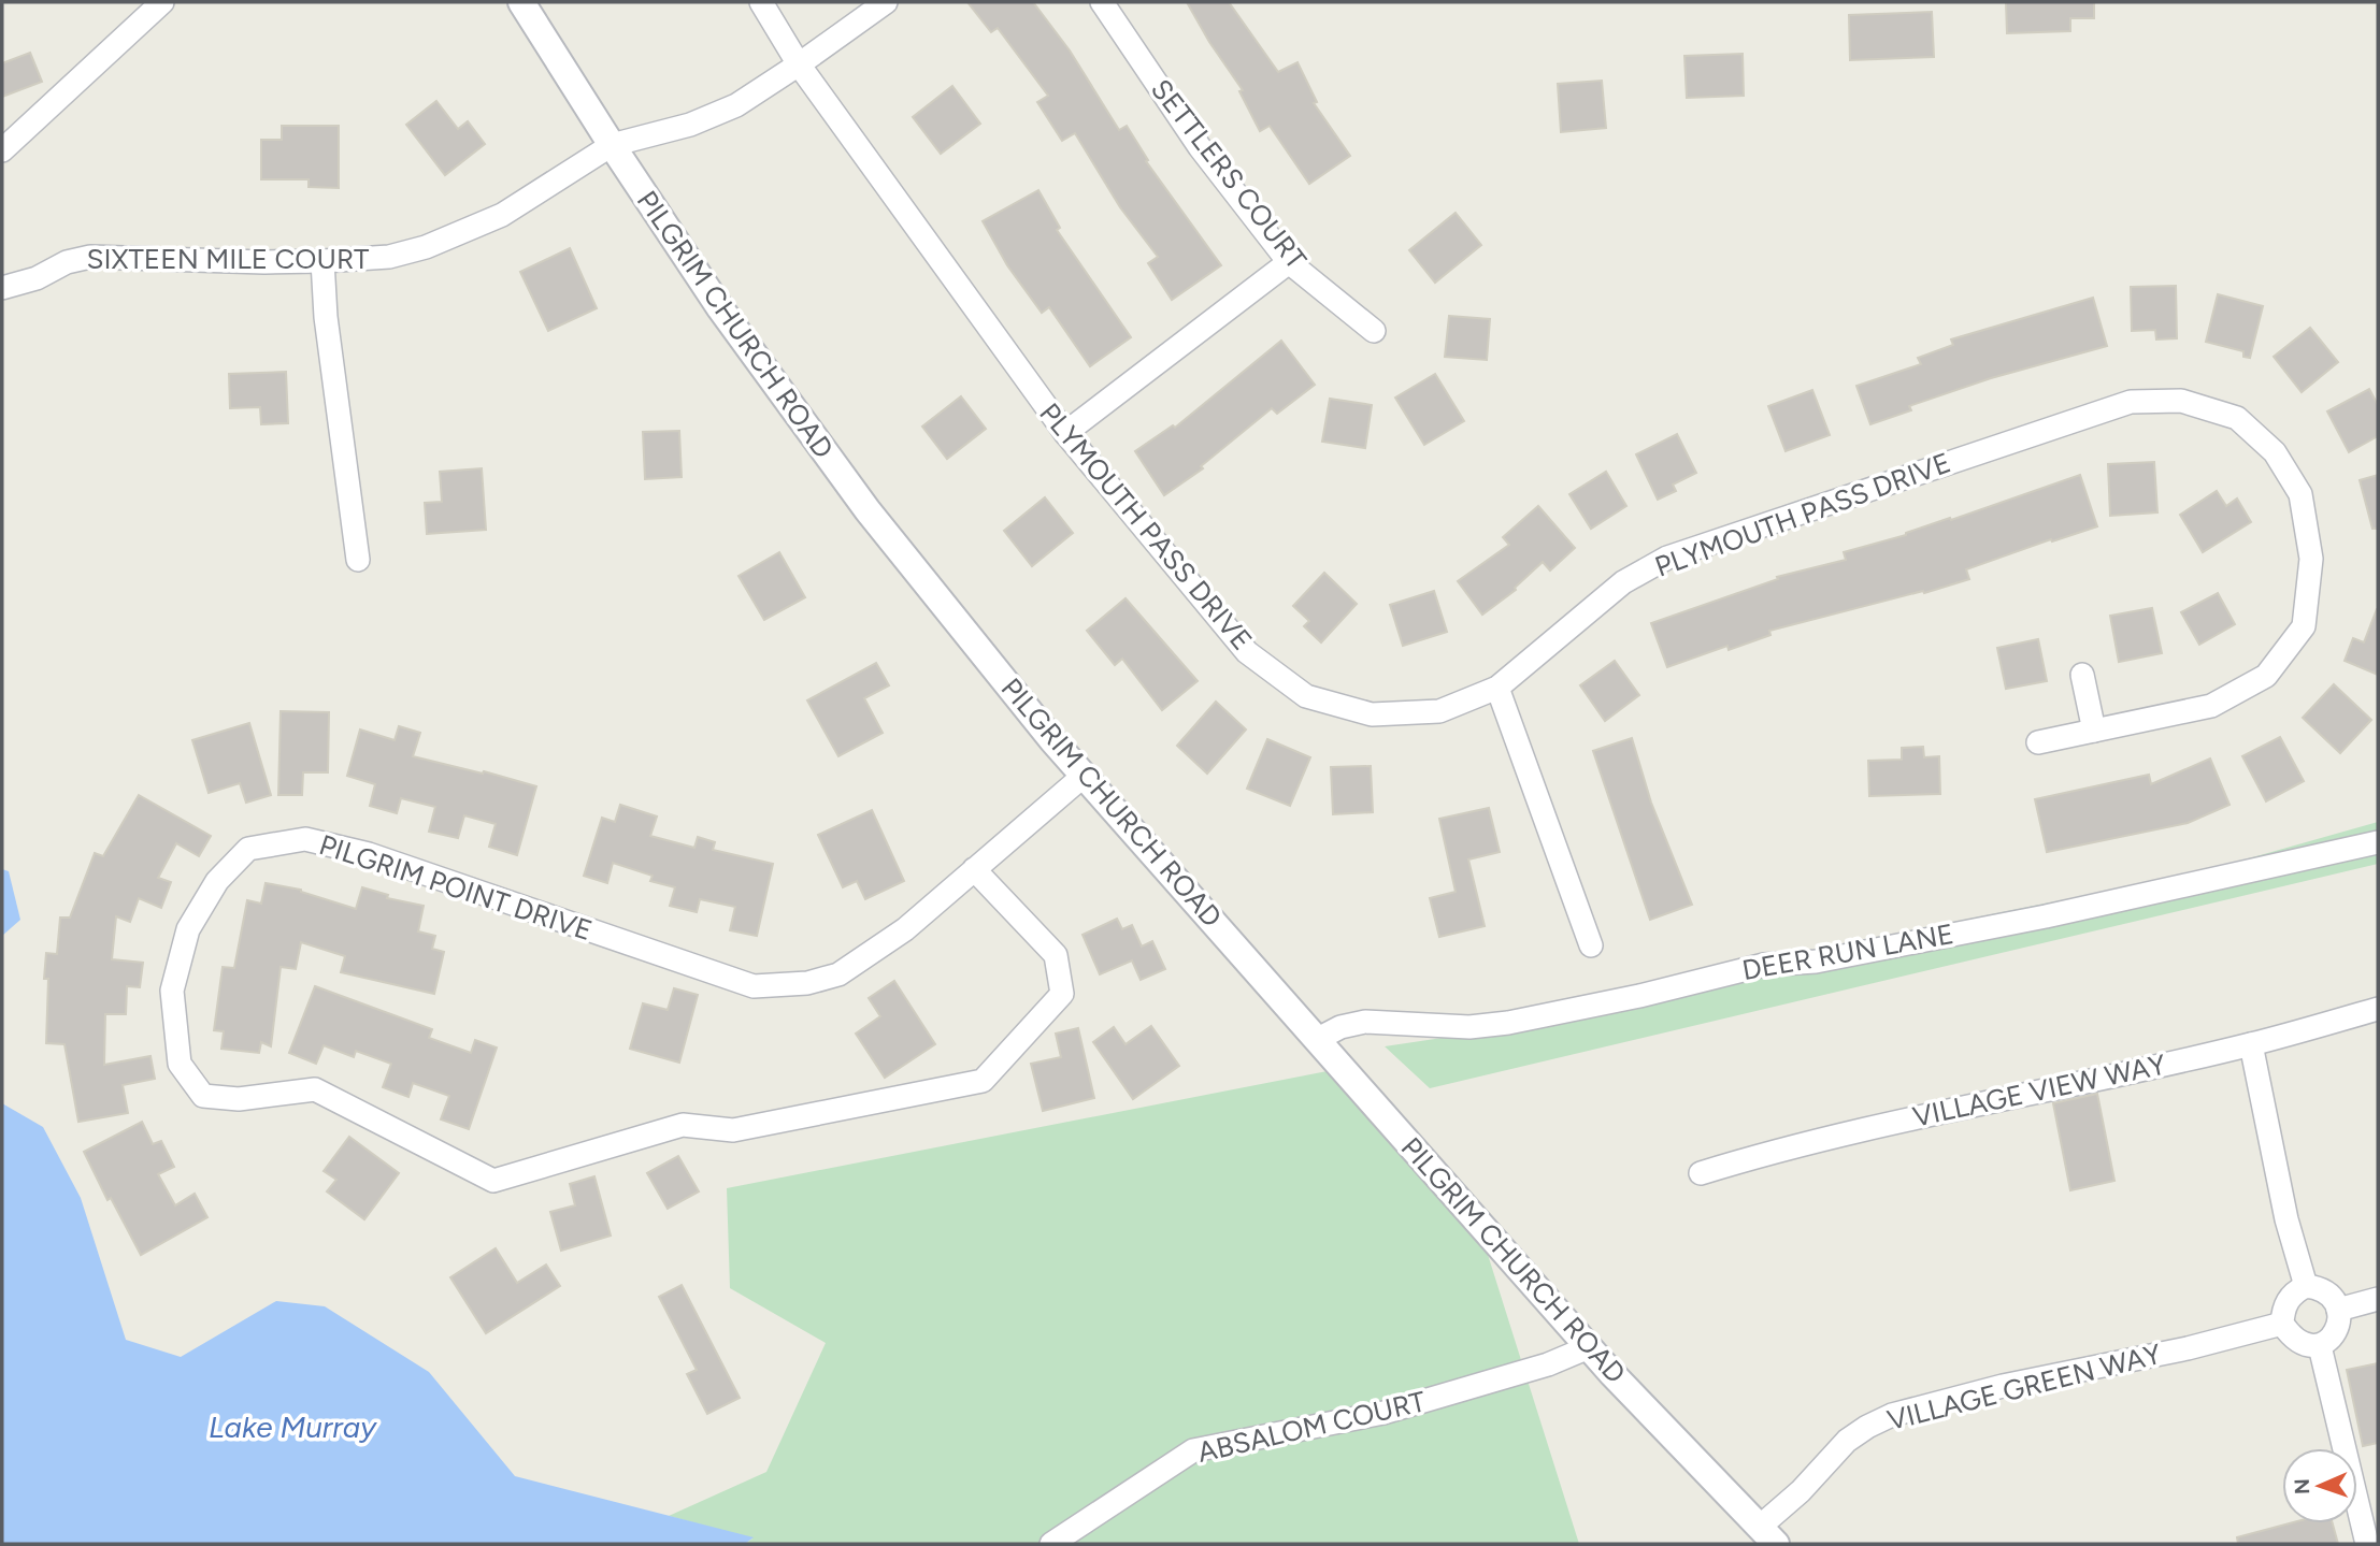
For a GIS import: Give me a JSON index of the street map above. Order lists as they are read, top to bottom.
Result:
{
  "streets": {
    "street": [
      "SETTLERS COURT",
      "SIXTEEN MILE COURT",
      "PILGRIM CHURCH ROAD",
      "PLYMOUTH PASS DRIVE",
      "PILGRIM POINT DRIVE",
      "DEER RUN LANE",
      "VILLAGE VIEW WAY",
      "VILLAGE GREEN WAY",
      "ABSALOM COURT"
    ]
  },
  "crossings": [
    ["SIXTEEN MILE COURT", "PILGRIM CHURCH ROAD"],
    ["SIXTEEN MILE COURT", "PLYMOUTH PASS DRIVE"],
    ["PILGRIM CHURCH ROAD", "PILGRIM POINT DRIVE"],
    ["PILGRIM CHURCH ROAD", "DEER RUN LANE"],
    ["PILGRIM CHURCH ROAD", "VILLAGE GREEN WAY"],
    ["PILGRIM CHURCH ROAD", "ABSALOM COURT"]
  ],
  "water": ["Lake Murray"],
  "north": "left"
}
